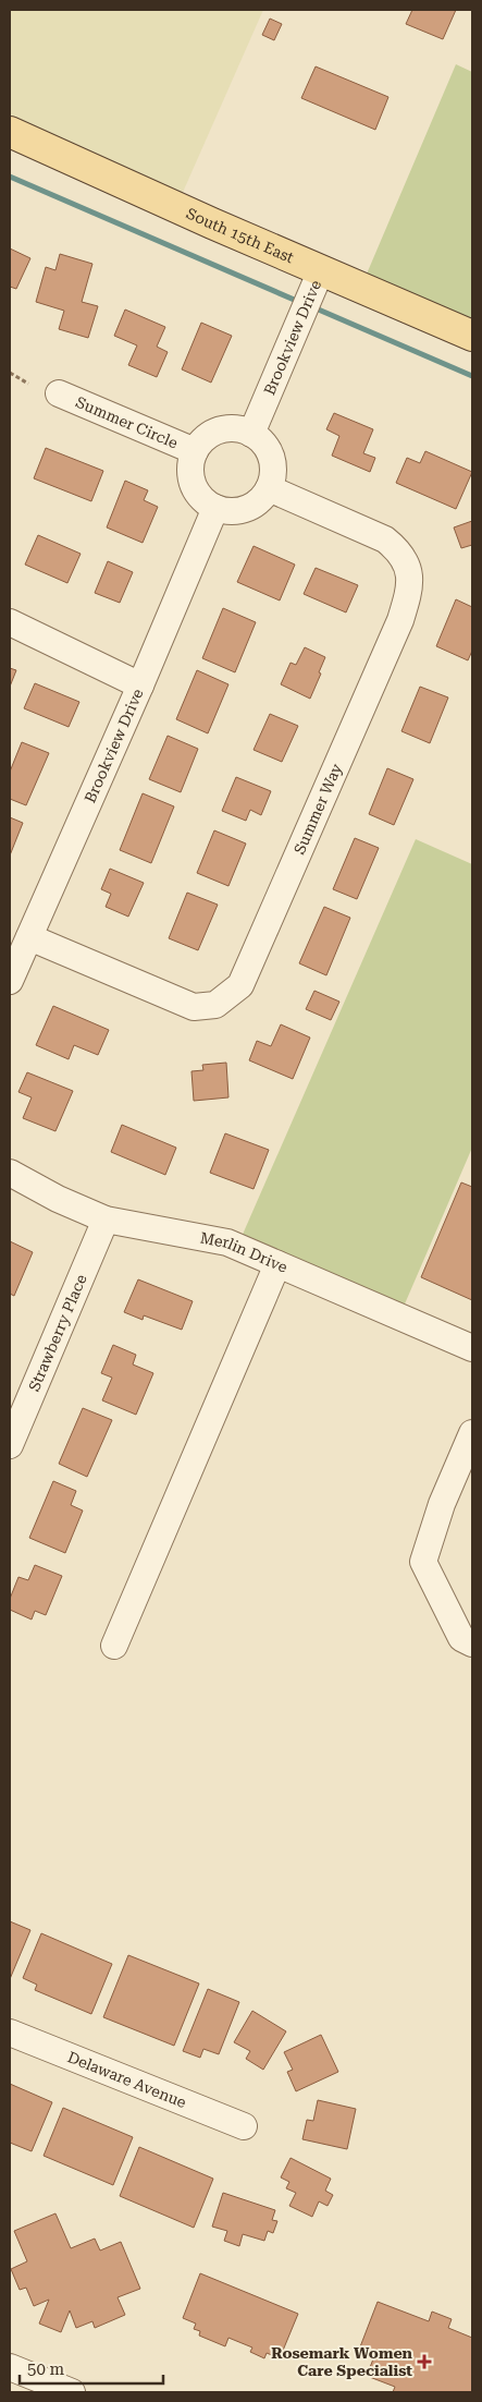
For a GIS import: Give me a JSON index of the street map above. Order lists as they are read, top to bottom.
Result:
{
  "streets": {
    "main road": ["South 15th East"],
    "street": [
      "Brookview Drive",
      "Summer Circle",
      "Summer Way",
      "Merlin Drive",
      "Strawberry Place",
      "Delaware Avenue"
    ]
  },
  "crossings": [
    ["South 15th East", "Brookview Drive"],
    ["Brookview Drive", "Summer Circle"],
    ["Brookview Drive", "Summer Way"],
    ["Summer Circle", "Summer Way"],
    ["Merlin Drive", "Strawberry Place"]
  ],
  "places": {
    "health": ["Rosemark Women Care Specialist"]
  },
  "scale_bar": "50 m"
}
